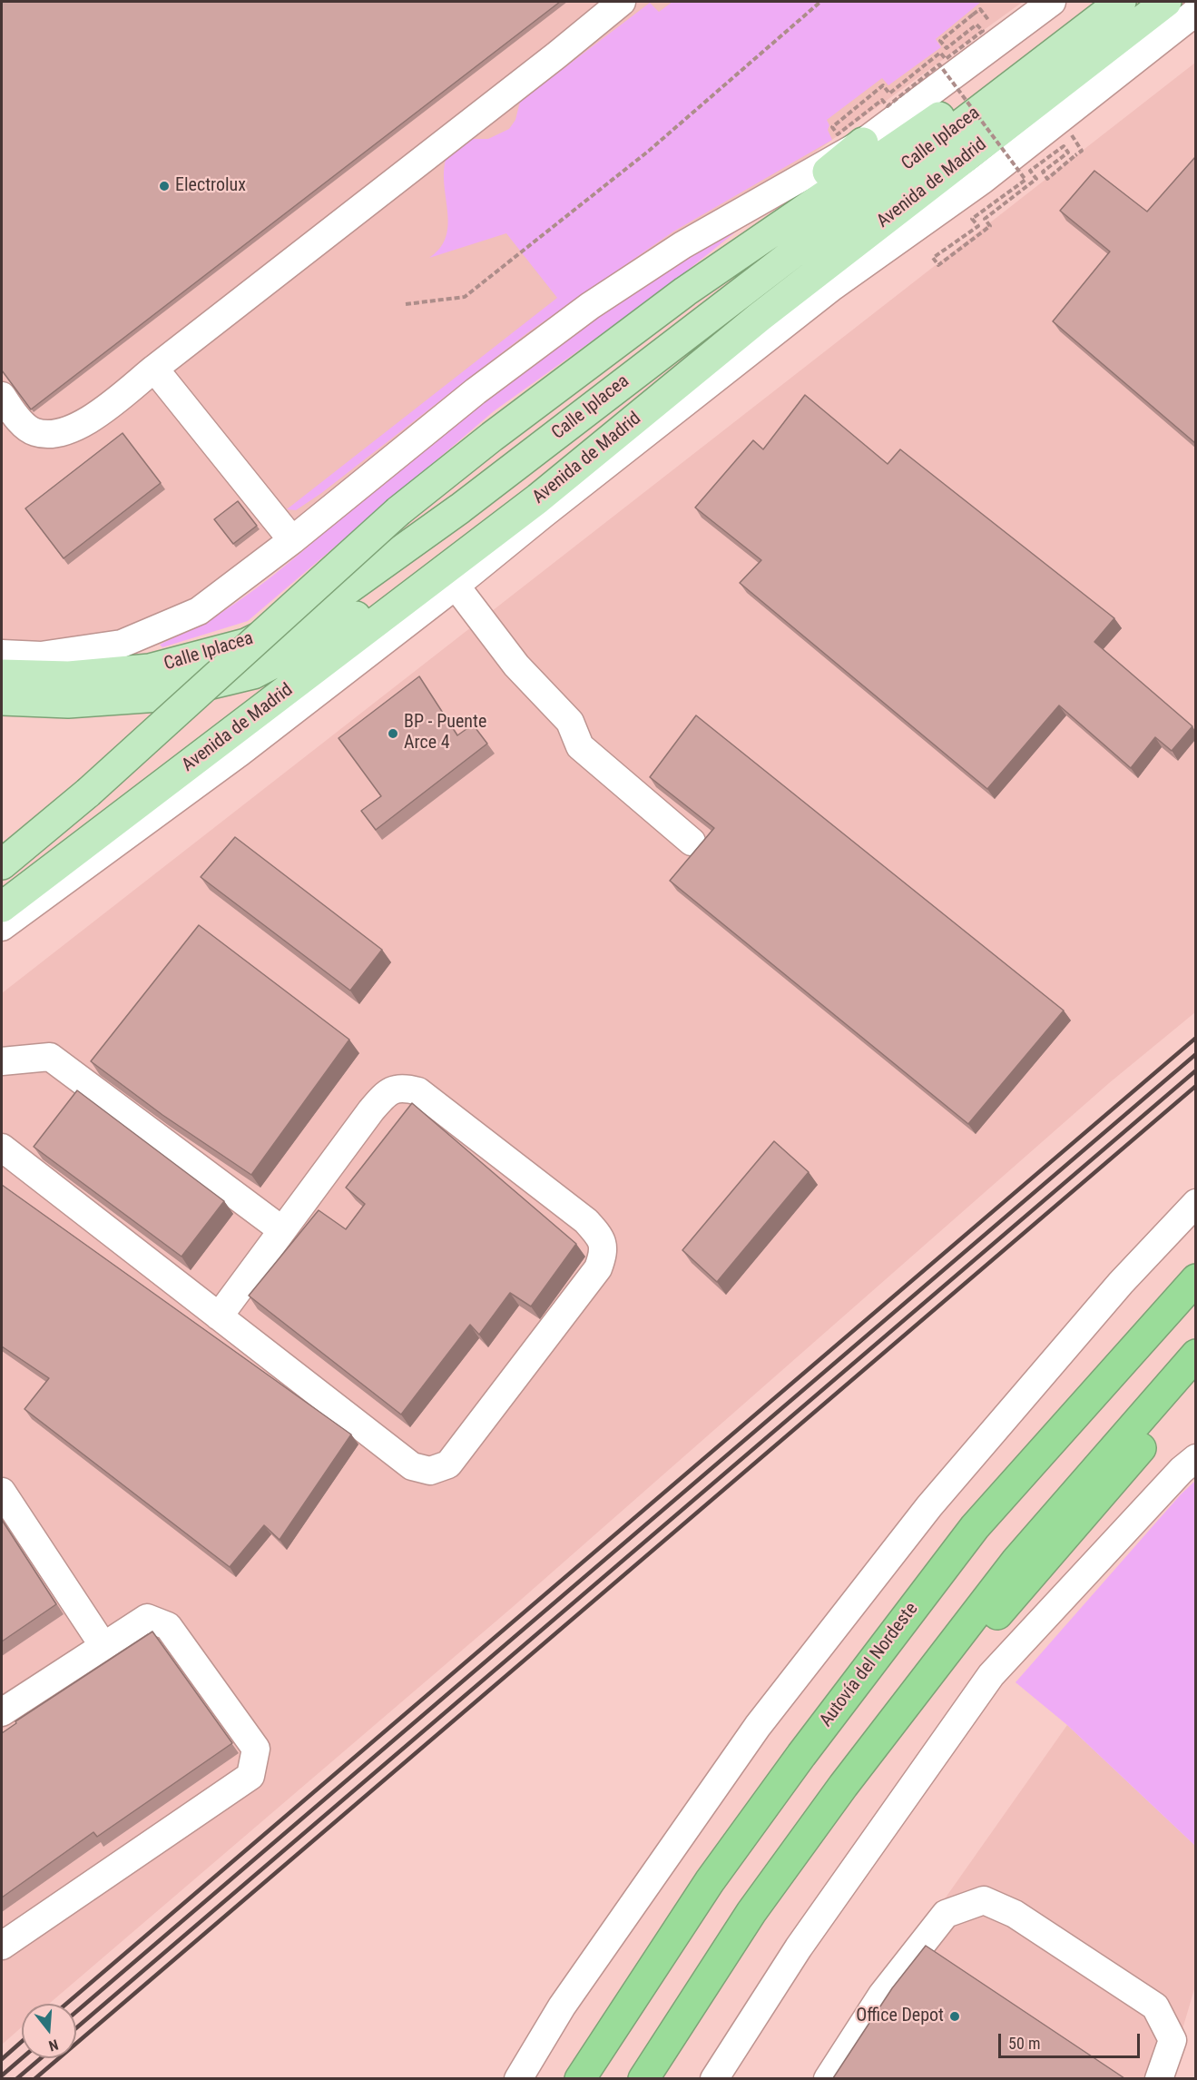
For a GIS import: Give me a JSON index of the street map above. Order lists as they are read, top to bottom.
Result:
{
  "streets": {
    "highway": ["Autovía del Nordeste"],
    "main road": ["Calle Iplacea", "Avenida de Madrid"]
  },
  "crossings": [
    ["Calle Iplacea", "Avenida de Madrid"]
  ],
  "places": ["Electrolux", "BP - Puente Arce 4", "Office Depot"],
  "scale_bar": "50 m",
  "north": "bottom"
}
